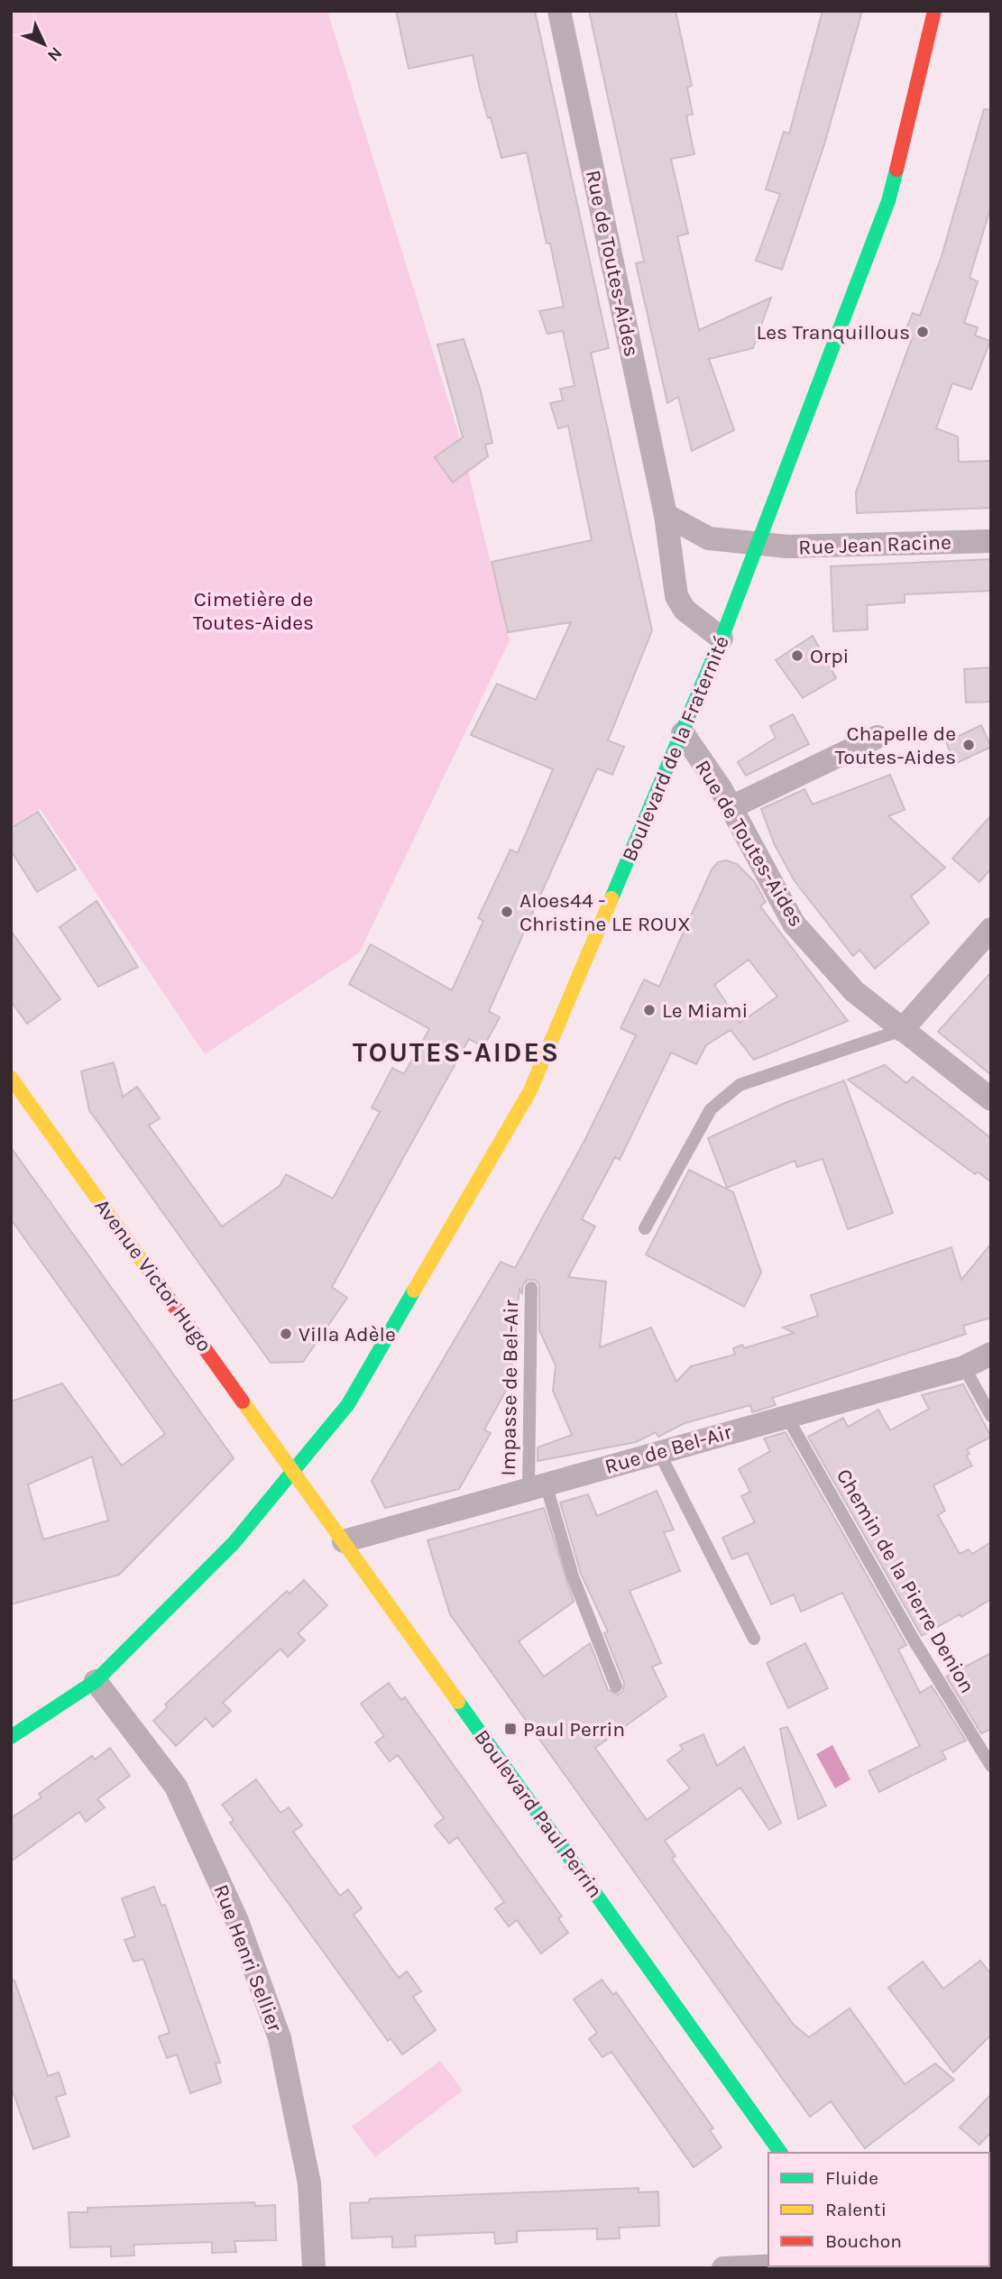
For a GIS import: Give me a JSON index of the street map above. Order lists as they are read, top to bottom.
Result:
{
  "streets": {
    "main road": ["Boulevard de la Fraternité", "Avenue Victor Hugo", "Boulevard Paul Perrin"],
    "street": [
      "Rue de Toutes-Aides",
      "Rue Jean Racine",
      "Rue de Bel-Air",
      "Rue Henri Sellier"
    ],
    "lane": ["Impasse de Bel-Air", "Chemin de la Pierre Denion"]
  },
  "crossings": [
    ["Rue de Toutes-Aides", "Boulevard de la Fraternité"],
    ["Rue Jean Racine", "Boulevard de la Fraternité"],
    ["Boulevard de la Fraternité", "Avenue Victor Hugo"],
    ["Boulevard de la Fraternité", "Boulevard Paul Perrin"],
    ["Boulevard de la Fraternité", "Rue Henri Sellier"],
    ["Avenue Victor Hugo", "Boulevard Paul Perrin"],
    ["Impasse de Bel-Air", "Rue de Bel-Air"],
    ["Rue de Bel-Air", "Chemin de la Pierre Denion"],
    ["Rue de Bel-Air", "Boulevard Paul Perrin"]
  ],
  "districts": ["TOUTES-AIDES"],
  "parks": ["Cimetière de Toutes-Aides"],
  "places": {
    "other": [
      "Les Tranquillous",
      "Orpi",
      "Chapelle de Toutes-Aides",
      "Aloes44 - Christine LE ROUX",
      "Le Miami",
      "Villa Adèle"
    ],
    "transit": ["Paul Perrin"]
  },
  "legend": ["Fluide", "Ralenti", "Bouchon"],
  "north": "bottom right"
}
